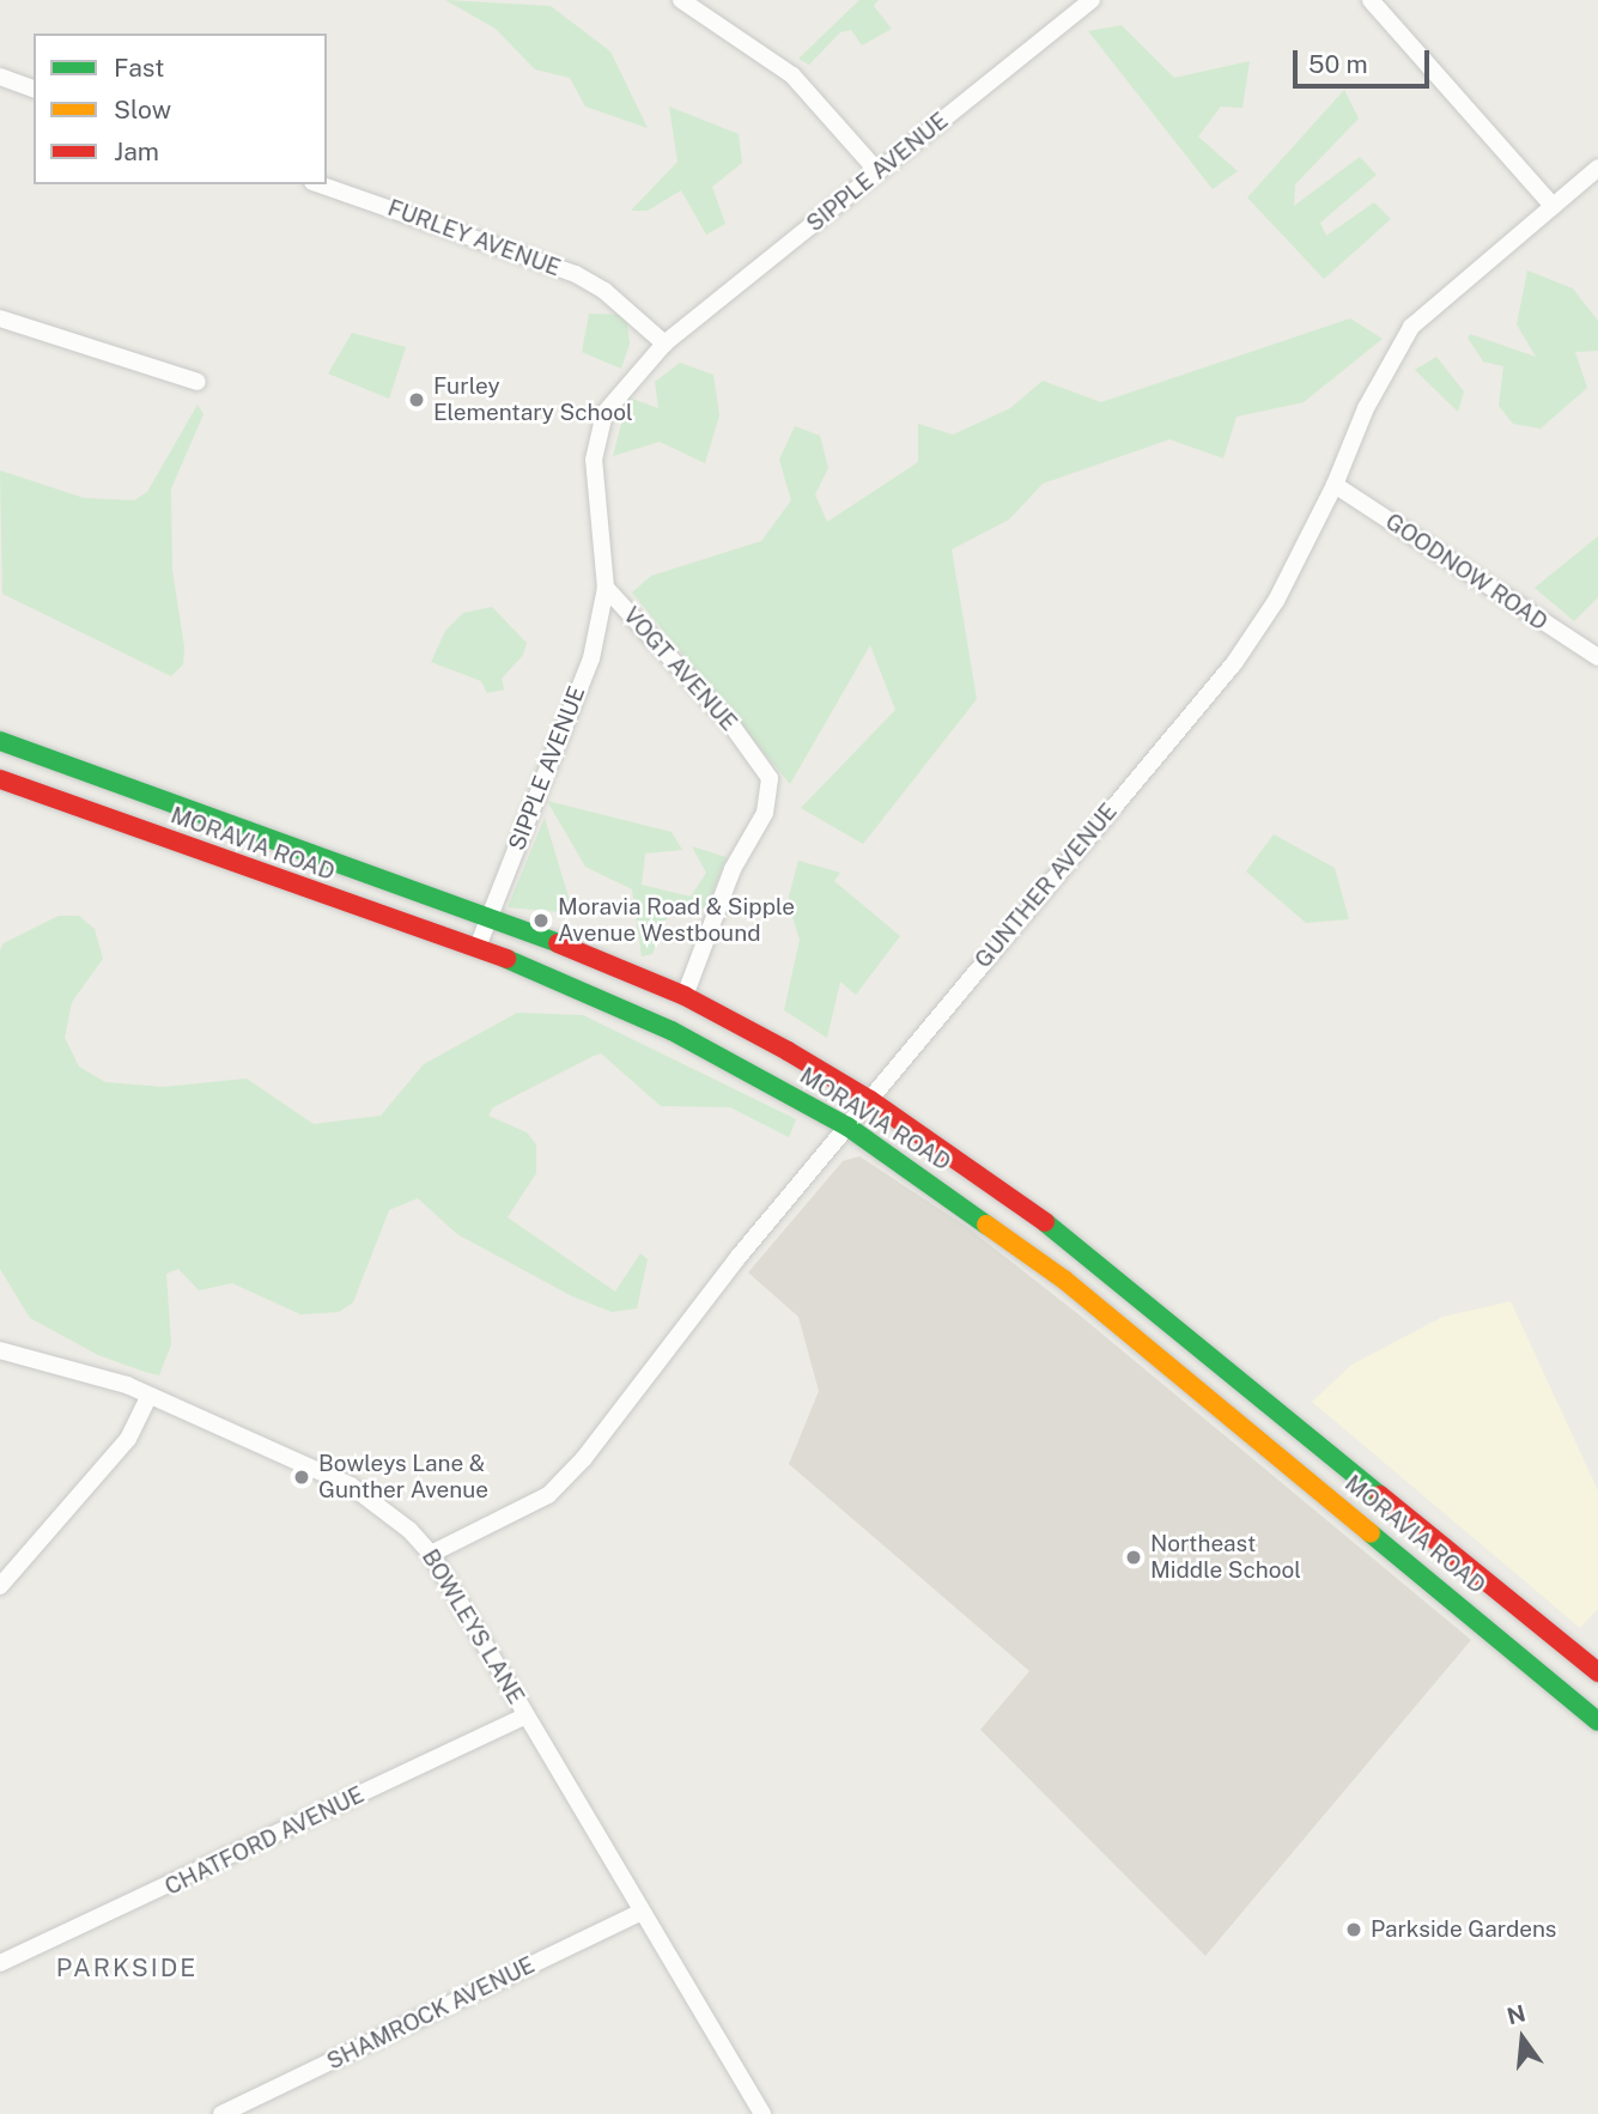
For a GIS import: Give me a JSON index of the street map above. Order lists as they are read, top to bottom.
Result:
{
  "streets": {
    "main road": ["MORAVIA ROAD"],
    "street": [
      "SIPPLE AVENUE",
      "FURLEY AVENUE",
      "GOODNOW ROAD",
      "VOGT AVENUE",
      "GUNTHER AVENUE",
      "BOWLEYS LANE",
      "CHATFORD AVENUE",
      "SHAMROCK AVENUE"
    ]
  },
  "crossings": [
    ["SIPPLE AVENUE", "FURLEY AVENUE"],
    ["SIPPLE AVENUE", "VOGT AVENUE"],
    ["SIPPLE AVENUE", "MORAVIA ROAD"],
    ["FURLEY AVENUE", "VOGT AVENUE"],
    ["GOODNOW ROAD", "GUNTHER AVENUE"],
    ["VOGT AVENUE", "MORAVIA ROAD"],
    ["MORAVIA ROAD", "GUNTHER AVENUE"],
    ["GUNTHER AVENUE", "BOWLEYS LANE"],
    ["BOWLEYS LANE", "CHATFORD AVENUE"],
    ["BOWLEYS LANE", "SHAMROCK AVENUE"]
  ],
  "districts": ["PARKSIDE"],
  "places": [
    "Furley Elementary School",
    "Moravia Road & Sipple Avenue Westbound",
    "Bowleys Lane & Gunther Avenue",
    "Northeast Middle School",
    "Parkside Gardens"
  ],
  "legend": ["Fast", "Slow", "Jam"],
  "scale_bar": "50 m",
  "north": "top"
}
